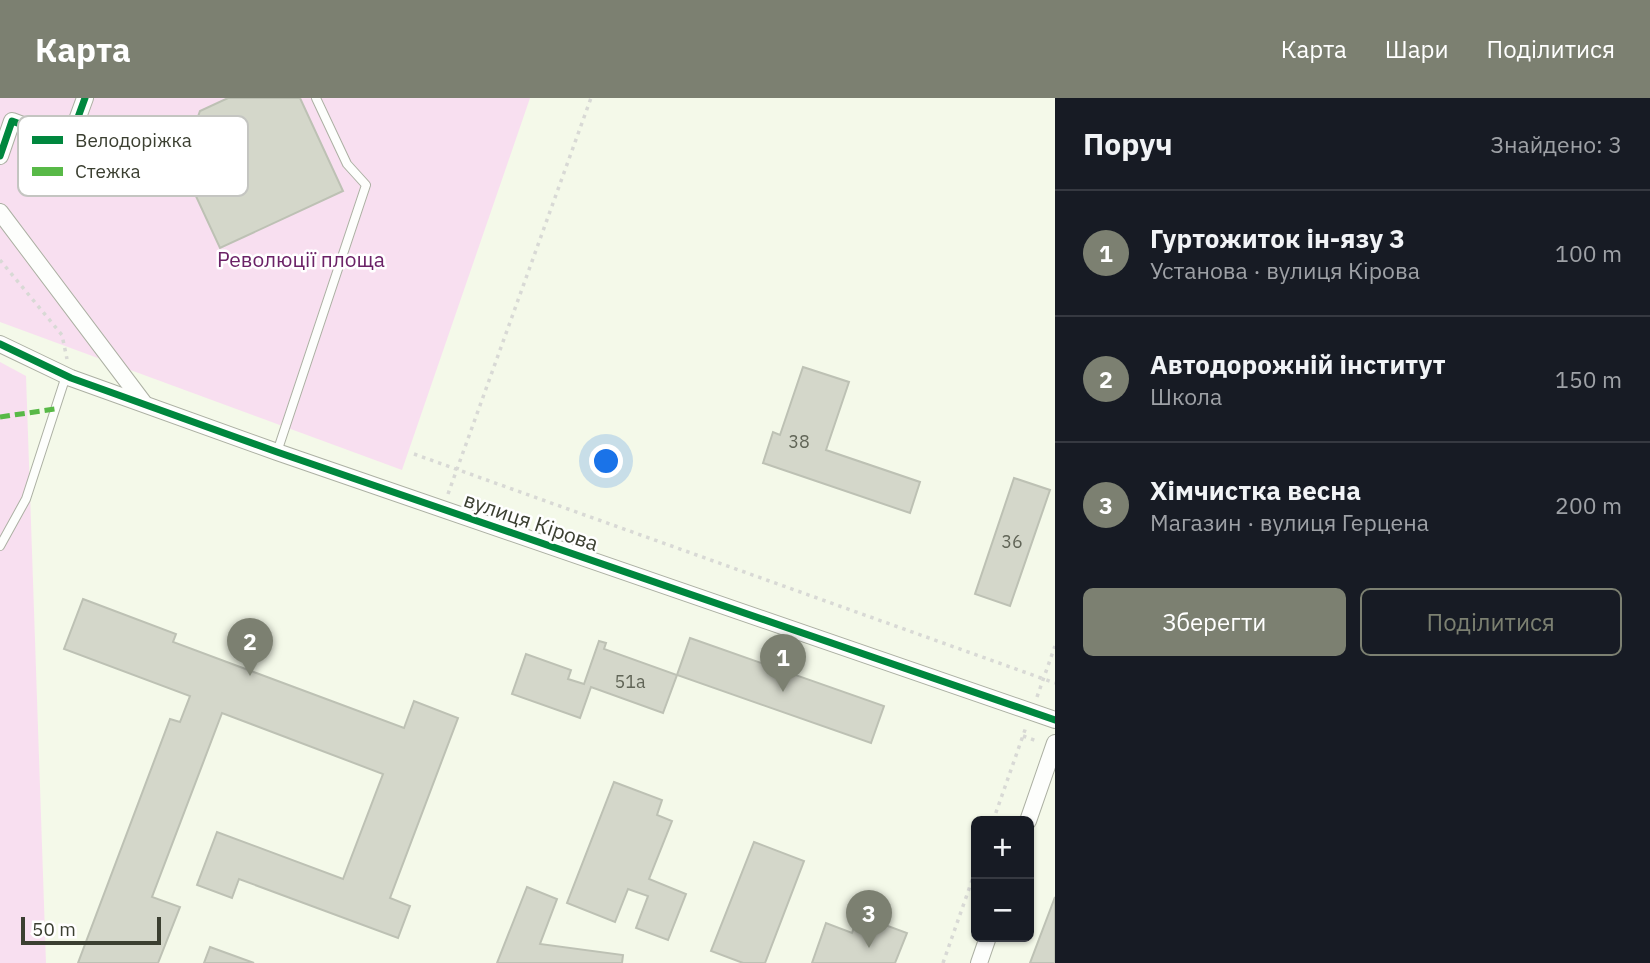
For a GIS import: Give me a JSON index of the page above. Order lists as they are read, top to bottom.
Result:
{
  "streets": {
    "street": ["вулиця Кірова"]
  },
  "parks": ["Революції площа"],
  "house_numbers": ["38", "36", "51а"],
  "legend": ["Велодоріжка", "Стежка"],
  "scale_bar": "50 m",
  "page": {
    "header": "Карта",
    "nav": ["Карта", "Шари", "Поділитися"],
    "heading": ["Поруч", "Знайдено: 3"],
    "list": [
      {
        "mark": "1",
        "name": "Гуртожиток ін-язу 3",
        "note": "Установа · вулиця Кірова",
        "value": "100 m"
      },
      {
        "mark": "2",
        "name": "Автодорожній інститут",
        "note": "Школа",
        "value": "150 m"
      },
      {
        "mark": "3",
        "name": "Хімчистка весна",
        "note": "Магазин · вулиця Герцена",
        "value": "200 m"
      }
    ],
    "buttons": ["Зберегти", "Поділитися"],
    "pins": ["2", "1", "3"],
    "map_buttons": ["+", "−"],
    "scale": "50 m"
  }
}
